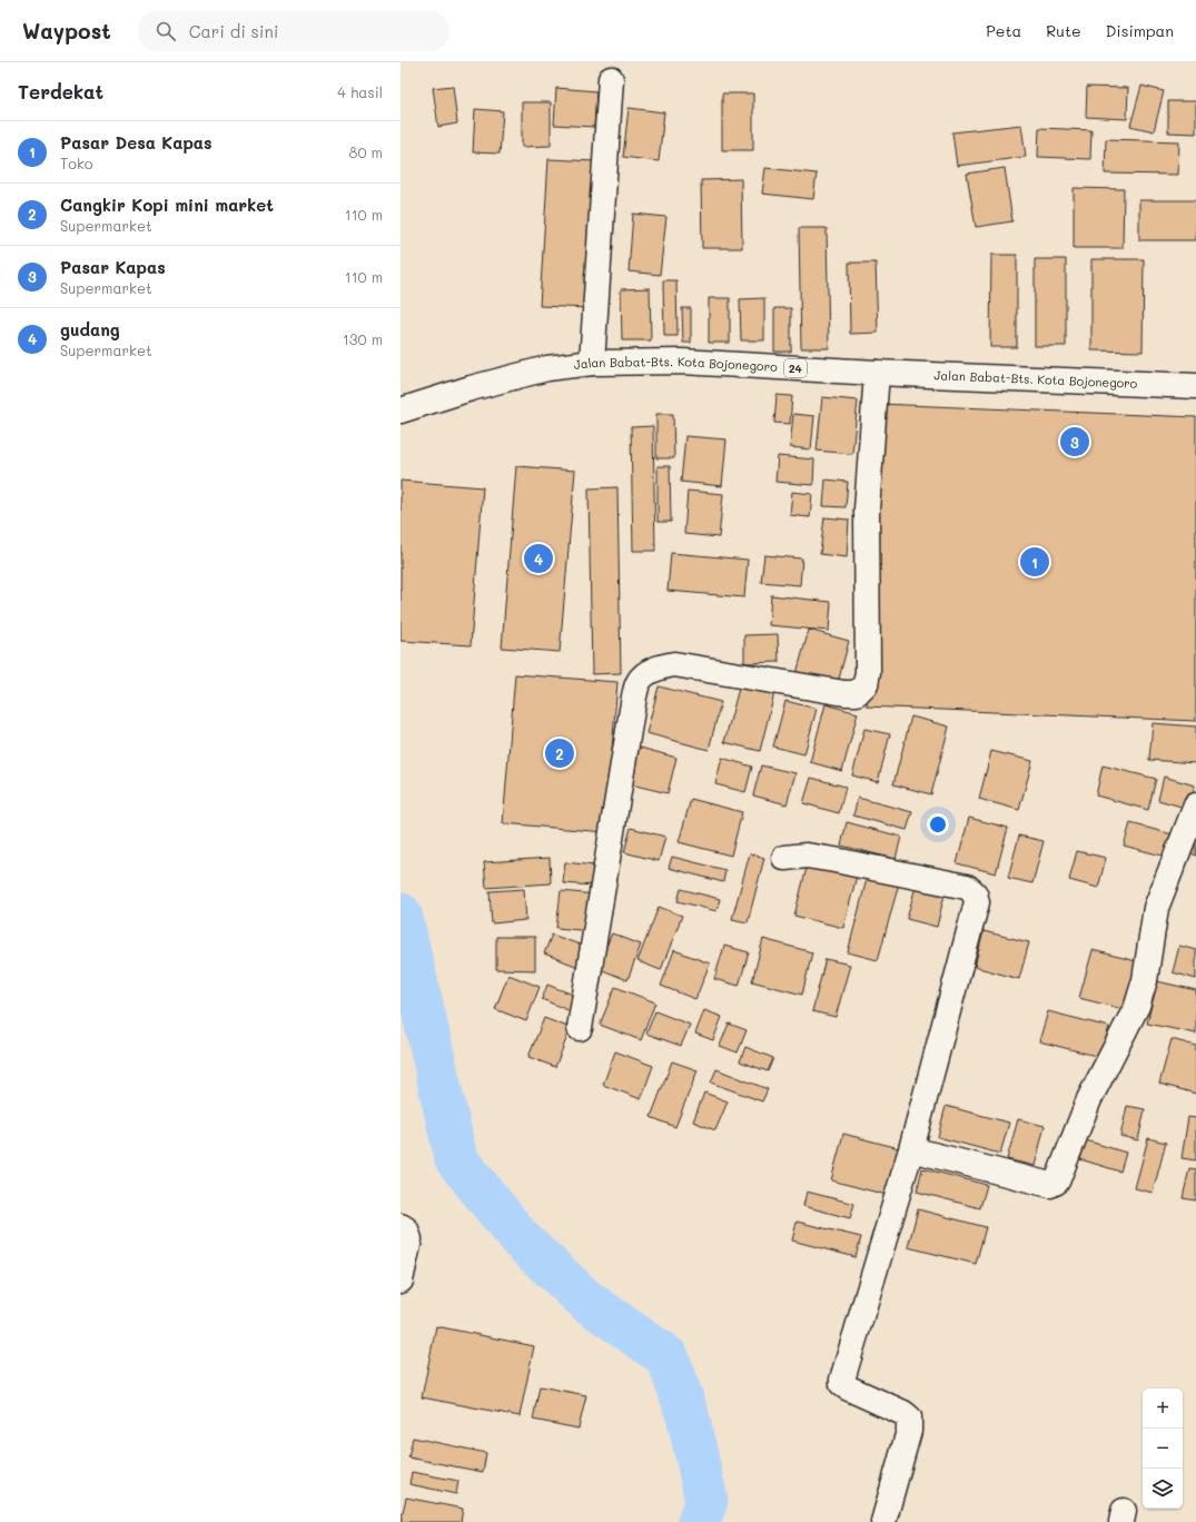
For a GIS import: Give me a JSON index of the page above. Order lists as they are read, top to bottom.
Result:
{
  "streets": {
    "main road": ["Jalan Babat-Bts. Kota Bojonegoro", "24"]
  },
  "page": {
    "header": "Waypost",
    "search": "Cari di sini",
    "nav": ["Peta", "Rute", "Disimpan"],
    "heading": ["Terdekat", "4 hasil"],
    "list": [
      {
        "mark": "1",
        "name": "Pasar Desa Kapas",
        "note": "Toko",
        "value": "80 m"
      },
      {
        "mark": "2",
        "name": "Cangkir Kopi mini market",
        "note": "Supermarket",
        "value": "110 m"
      },
      {
        "mark": "3",
        "name": "Pasar Kapas",
        "note": "Supermarket",
        "value": "110 m"
      },
      {
        "mark": "4",
        "name": "gudang",
        "note": "Supermarket",
        "value": "130 m"
      }
    ],
    "pins": [
      "3",
      "4",
      "1",
      "2"
    ],
    "map_buttons": ["+", "−"]
  }
}
